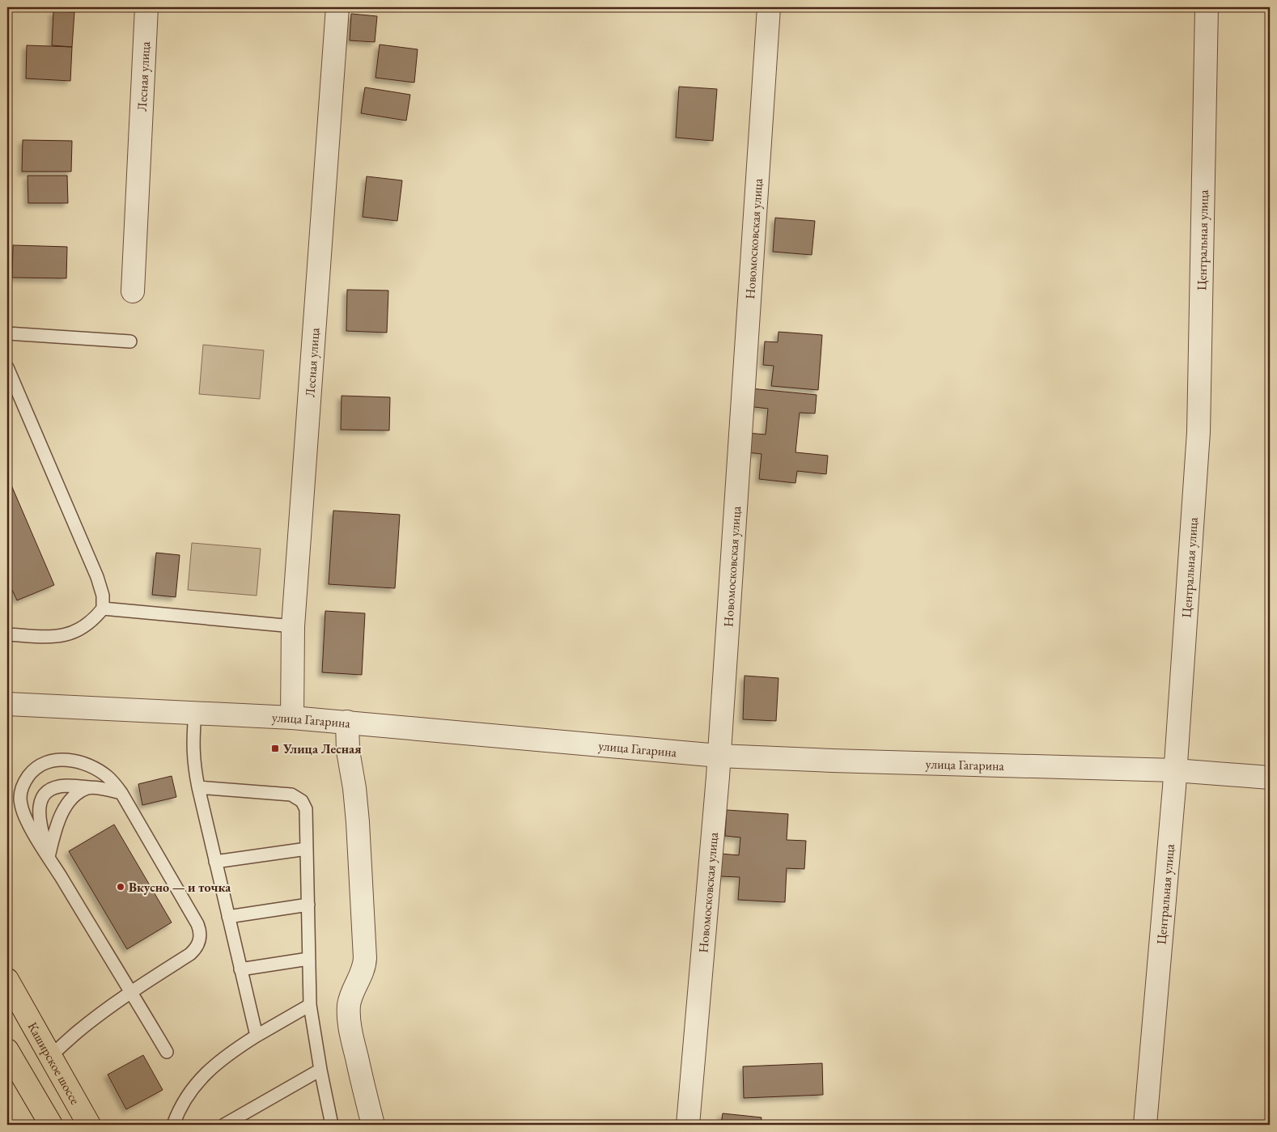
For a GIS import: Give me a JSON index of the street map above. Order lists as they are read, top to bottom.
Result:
{
  "streets": {
    "main road": ["Каширское шоссе"],
    "street": [
      "Лесная улица",
      "Новомосковская улица",
      "Центральная улица",
      "улица Гагарина"
    ]
  },
  "crossings": [
    ["Лесная улица", "улица Гагарина"],
    ["Новомосковская улица", "улица Гагарина"],
    ["Центральная улица", "улица Гагарина"]
  ],
  "places": {
    "transit": ["Улица Лесная"],
    "other": ["Вкусно — и точка"]
  }
}
